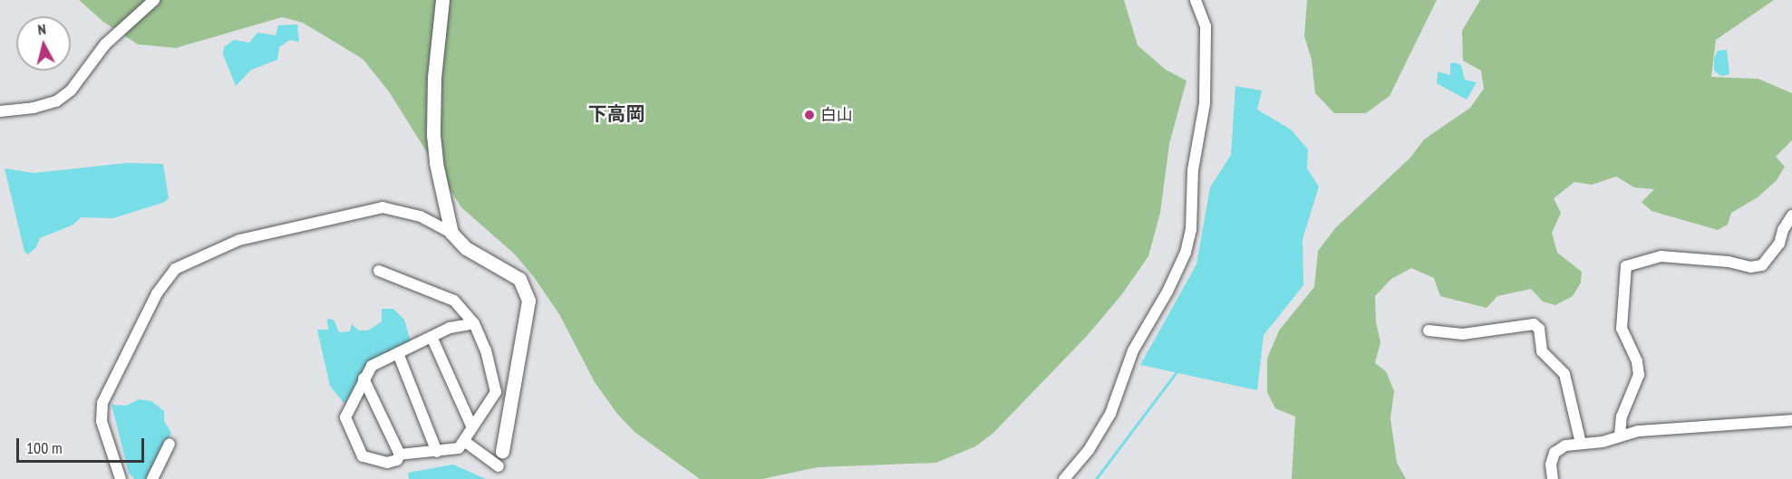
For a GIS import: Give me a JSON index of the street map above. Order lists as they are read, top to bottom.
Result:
{
  "districts": ["下高岡"],
  "places": ["白山"],
  "scale_bar": "100 m",
  "north": "top"
}
